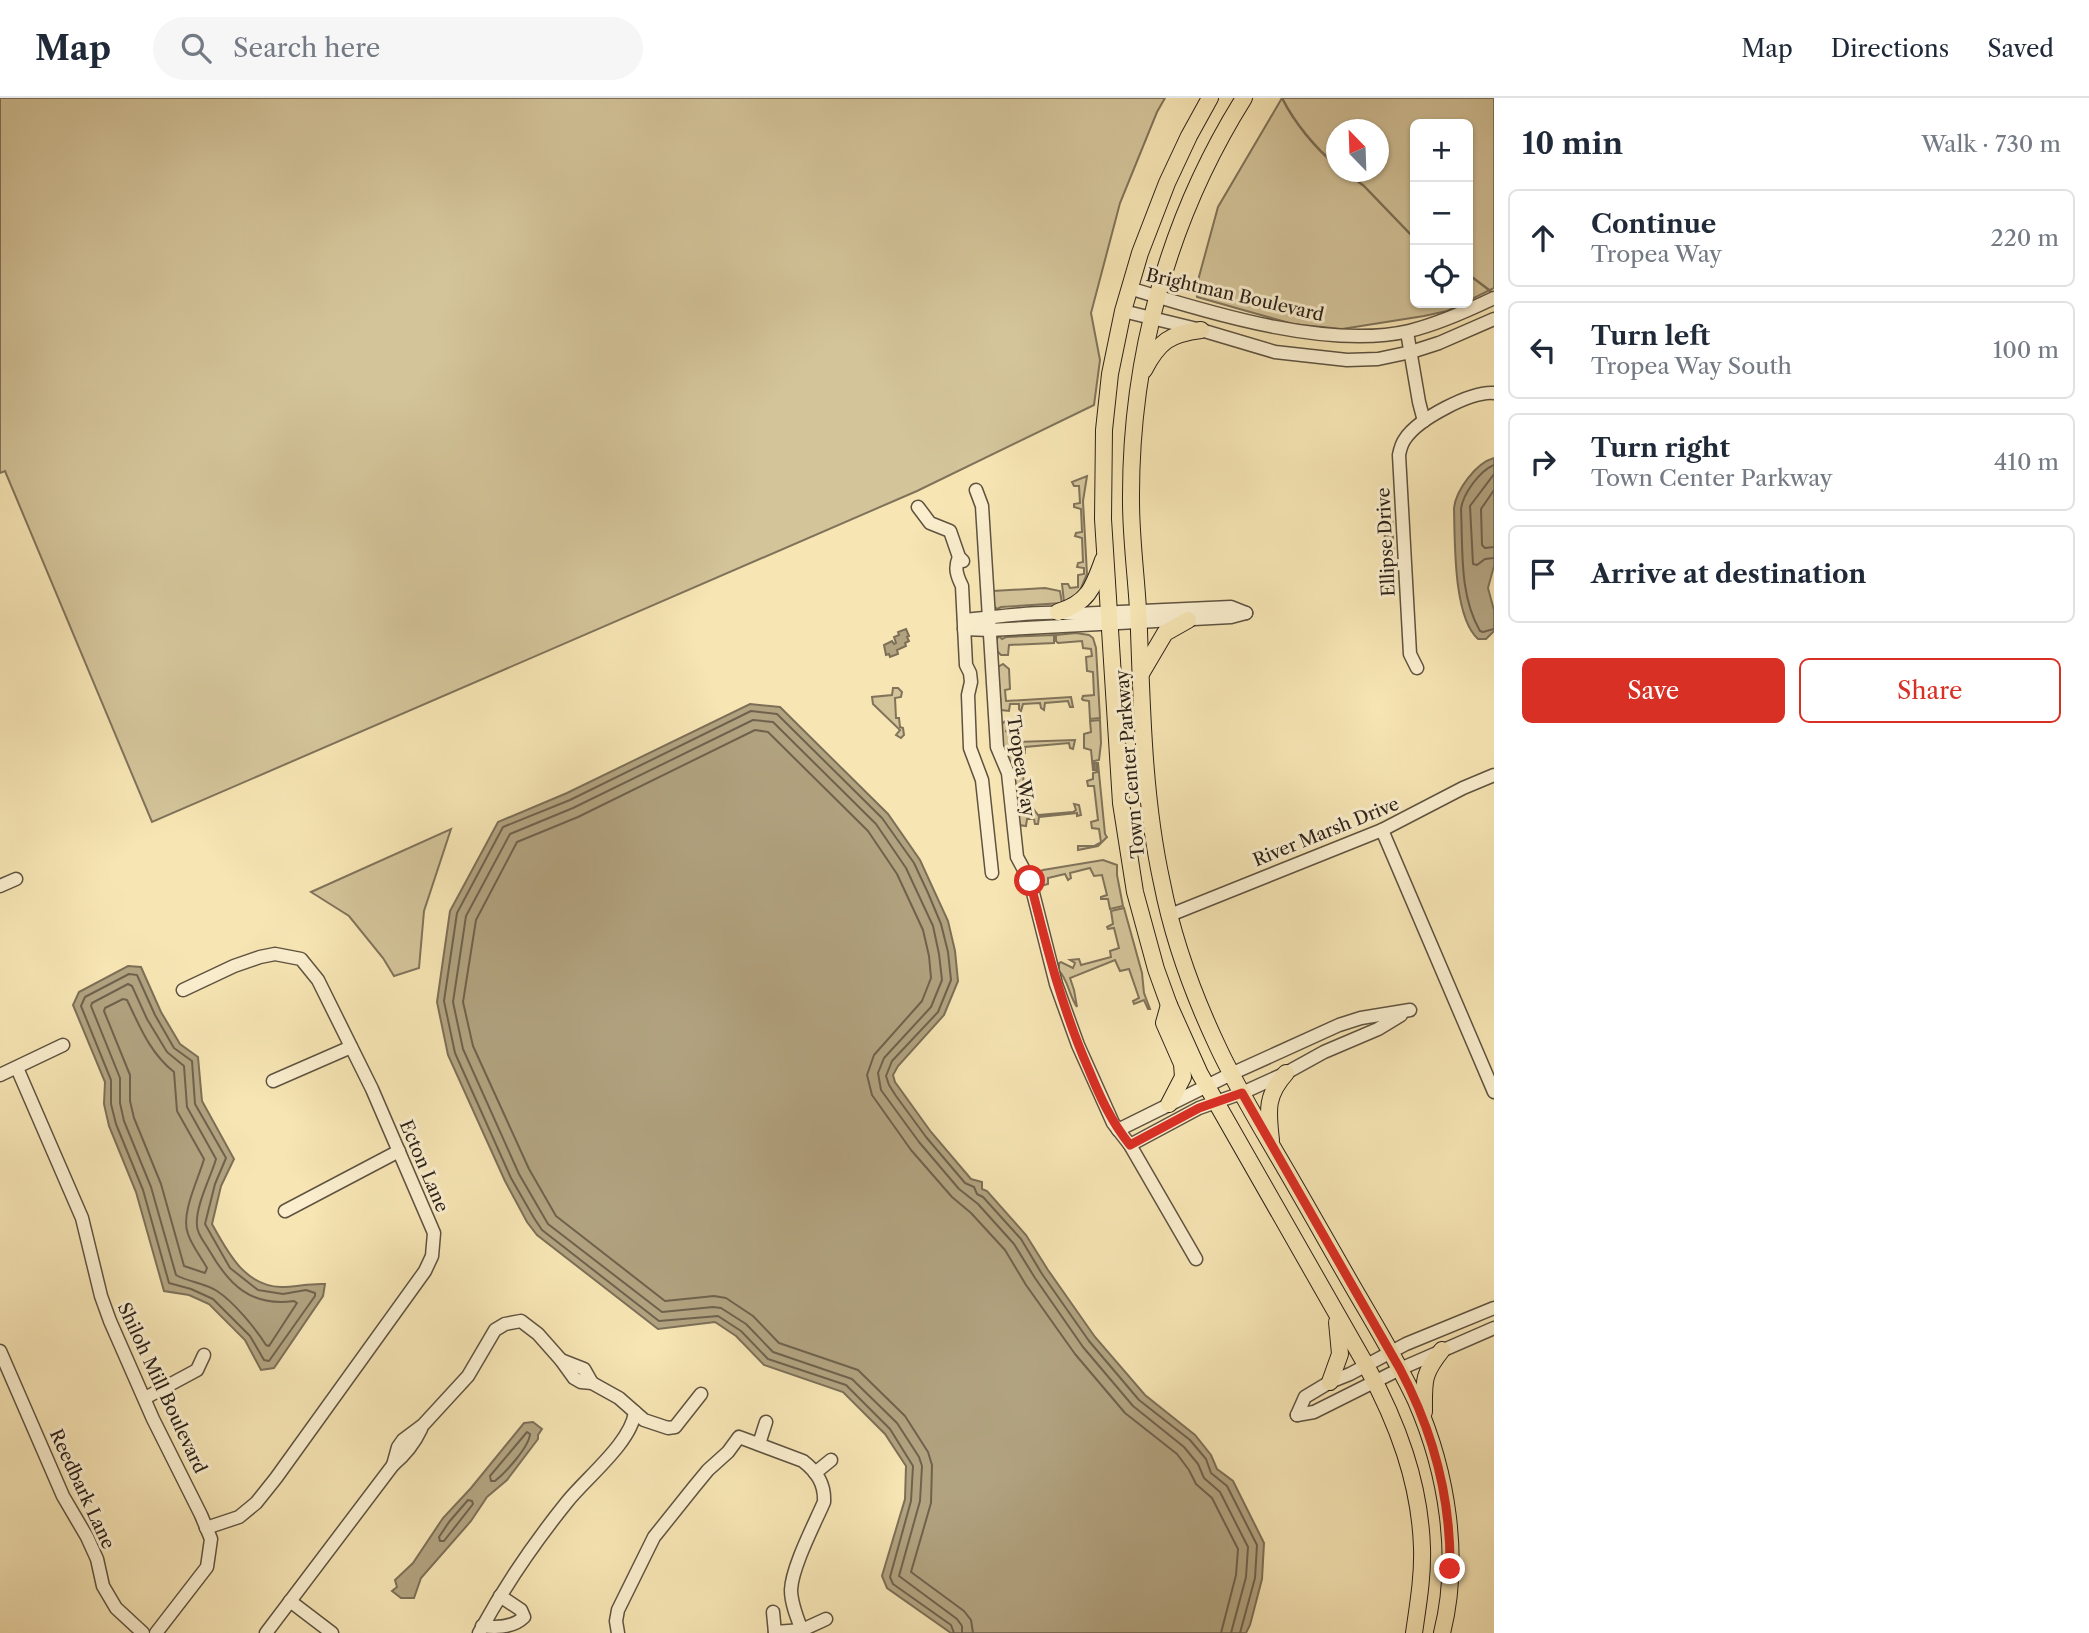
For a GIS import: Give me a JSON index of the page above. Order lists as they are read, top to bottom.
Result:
{
  "streets": {
    "main road": ["Town Center Parkway"],
    "street": [
      "Brightman Boulevard",
      "Ellipse Drive",
      "Tropea Way",
      "River Marsh Drive",
      "Ecton Lane",
      "Shiloh Mill Boulevard",
      "Reedbark Lane"
    ]
  },
  "crossings": [
    ["Brightman Boulevard", "Town Center Parkway"],
    ["Town Center Parkway", "River Marsh Drive"],
    ["Ecton Lane", "Shiloh Mill Boulevard"]
  ],
  "north": "top left",
  "page": {
    "header": "Map",
    "search": "Search here",
    "nav": ["Map", "Directions", "Saved"],
    "heading": ["10 min", "Walk · 730 m"],
    "map_buttons": ["+", "−"],
    "list": [
      ["Continue", "Tropea Way", "220 m"],
      ["Turn left", "Tropea Way South", "100 m"],
      ["Turn right", "Town Center Parkway", "410 m"],
      "Arrive at destination"
    ],
    "buttons": ["Save", "Share"]
  }
}
